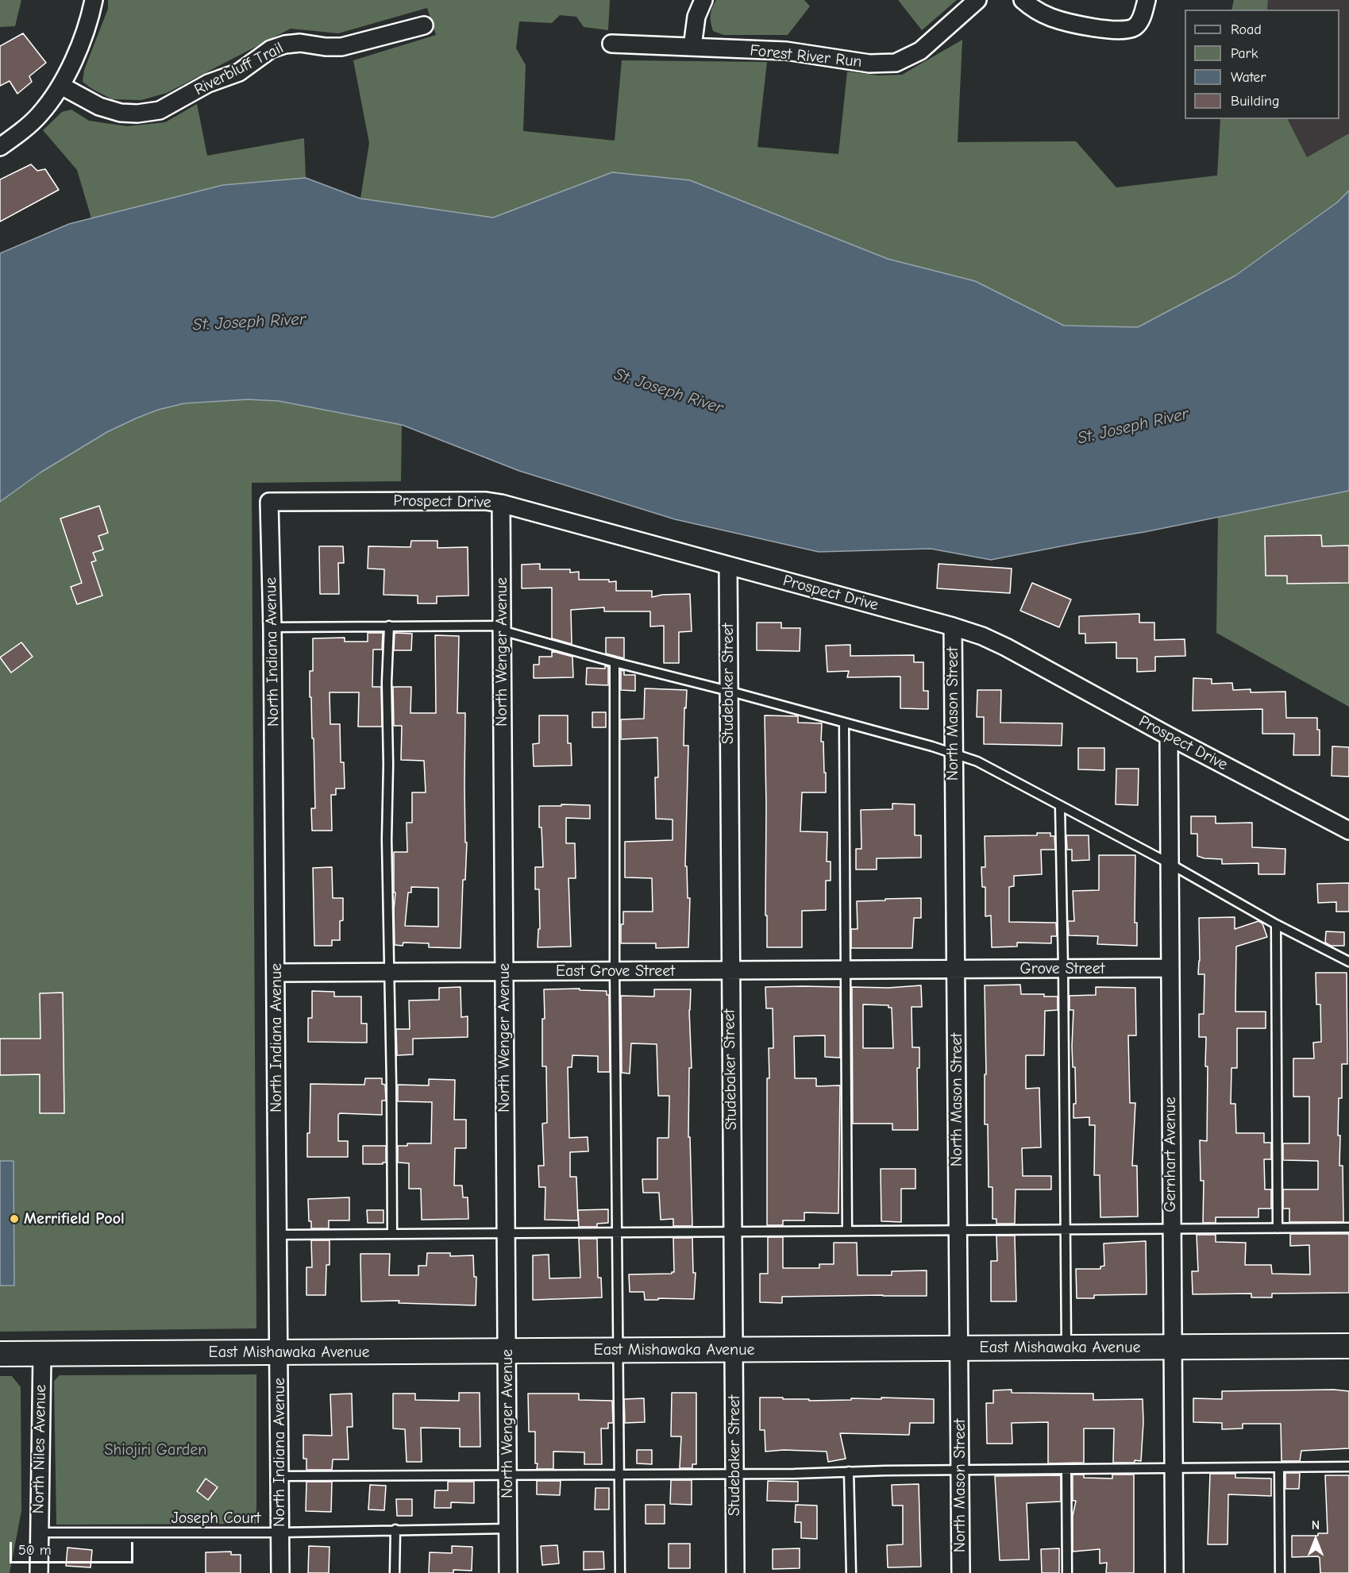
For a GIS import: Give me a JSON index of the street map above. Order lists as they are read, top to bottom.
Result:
{
  "streets": {
    "street": [
      "Forest River Run",
      "Riverbluff Trail",
      "Prospect Drive",
      "North Indiana Avenue",
      "North Wenger Avenue",
      "Studebaker Street",
      "North Mason Street",
      "Grove Street",
      "East Grove Street",
      "Gernhart Avenue",
      "East Mishawaka Avenue",
      "North Niles Avenue"
    ],
    "lane": ["Joseph Court"]
  },
  "crossings": [
    ["Prospect Drive", "North Indiana Avenue"],
    ["Prospect Drive", "North Wenger Avenue"],
    ["Prospect Drive", "Studebaker Street"],
    ["Prospect Drive", "North Mason Street"],
    ["Prospect Drive", "Gernhart Avenue"],
    ["North Indiana Avenue", "East Grove Street"],
    ["North Indiana Avenue", "East Mishawaka Avenue"],
    ["North Indiana Avenue", "Joseph Court"],
    ["North Wenger Avenue", "East Grove Street"],
    ["North Wenger Avenue", "East Mishawaka Avenue"],
    ["North Wenger Avenue", "Joseph Court"],
    ["Studebaker Street", "East Grove Street"],
    ["Studebaker Street", "East Mishawaka Avenue"],
    ["North Mason Street", "Grove Street"],
    ["North Mason Street", "East Grove Street"],
    ["North Mason Street", "East Mishawaka Avenue"],
    ["Grove Street", "East Grove Street"],
    ["Grove Street", "Gernhart Avenue"],
    ["Gernhart Avenue", "East Mishawaka Avenue"],
    ["East Mishawaka Avenue", "North Niles Avenue"],
    ["North Niles Avenue", "Joseph Court"]
  ],
  "water": ["St. Joseph River"],
  "parks": ["Shiojiri Garden"],
  "places": ["Merrifield Pool"],
  "legend": [
    "Road",
    "Park",
    "Water",
    "Building"
  ],
  "scale_bar": "50 m",
  "north": "top"
}
